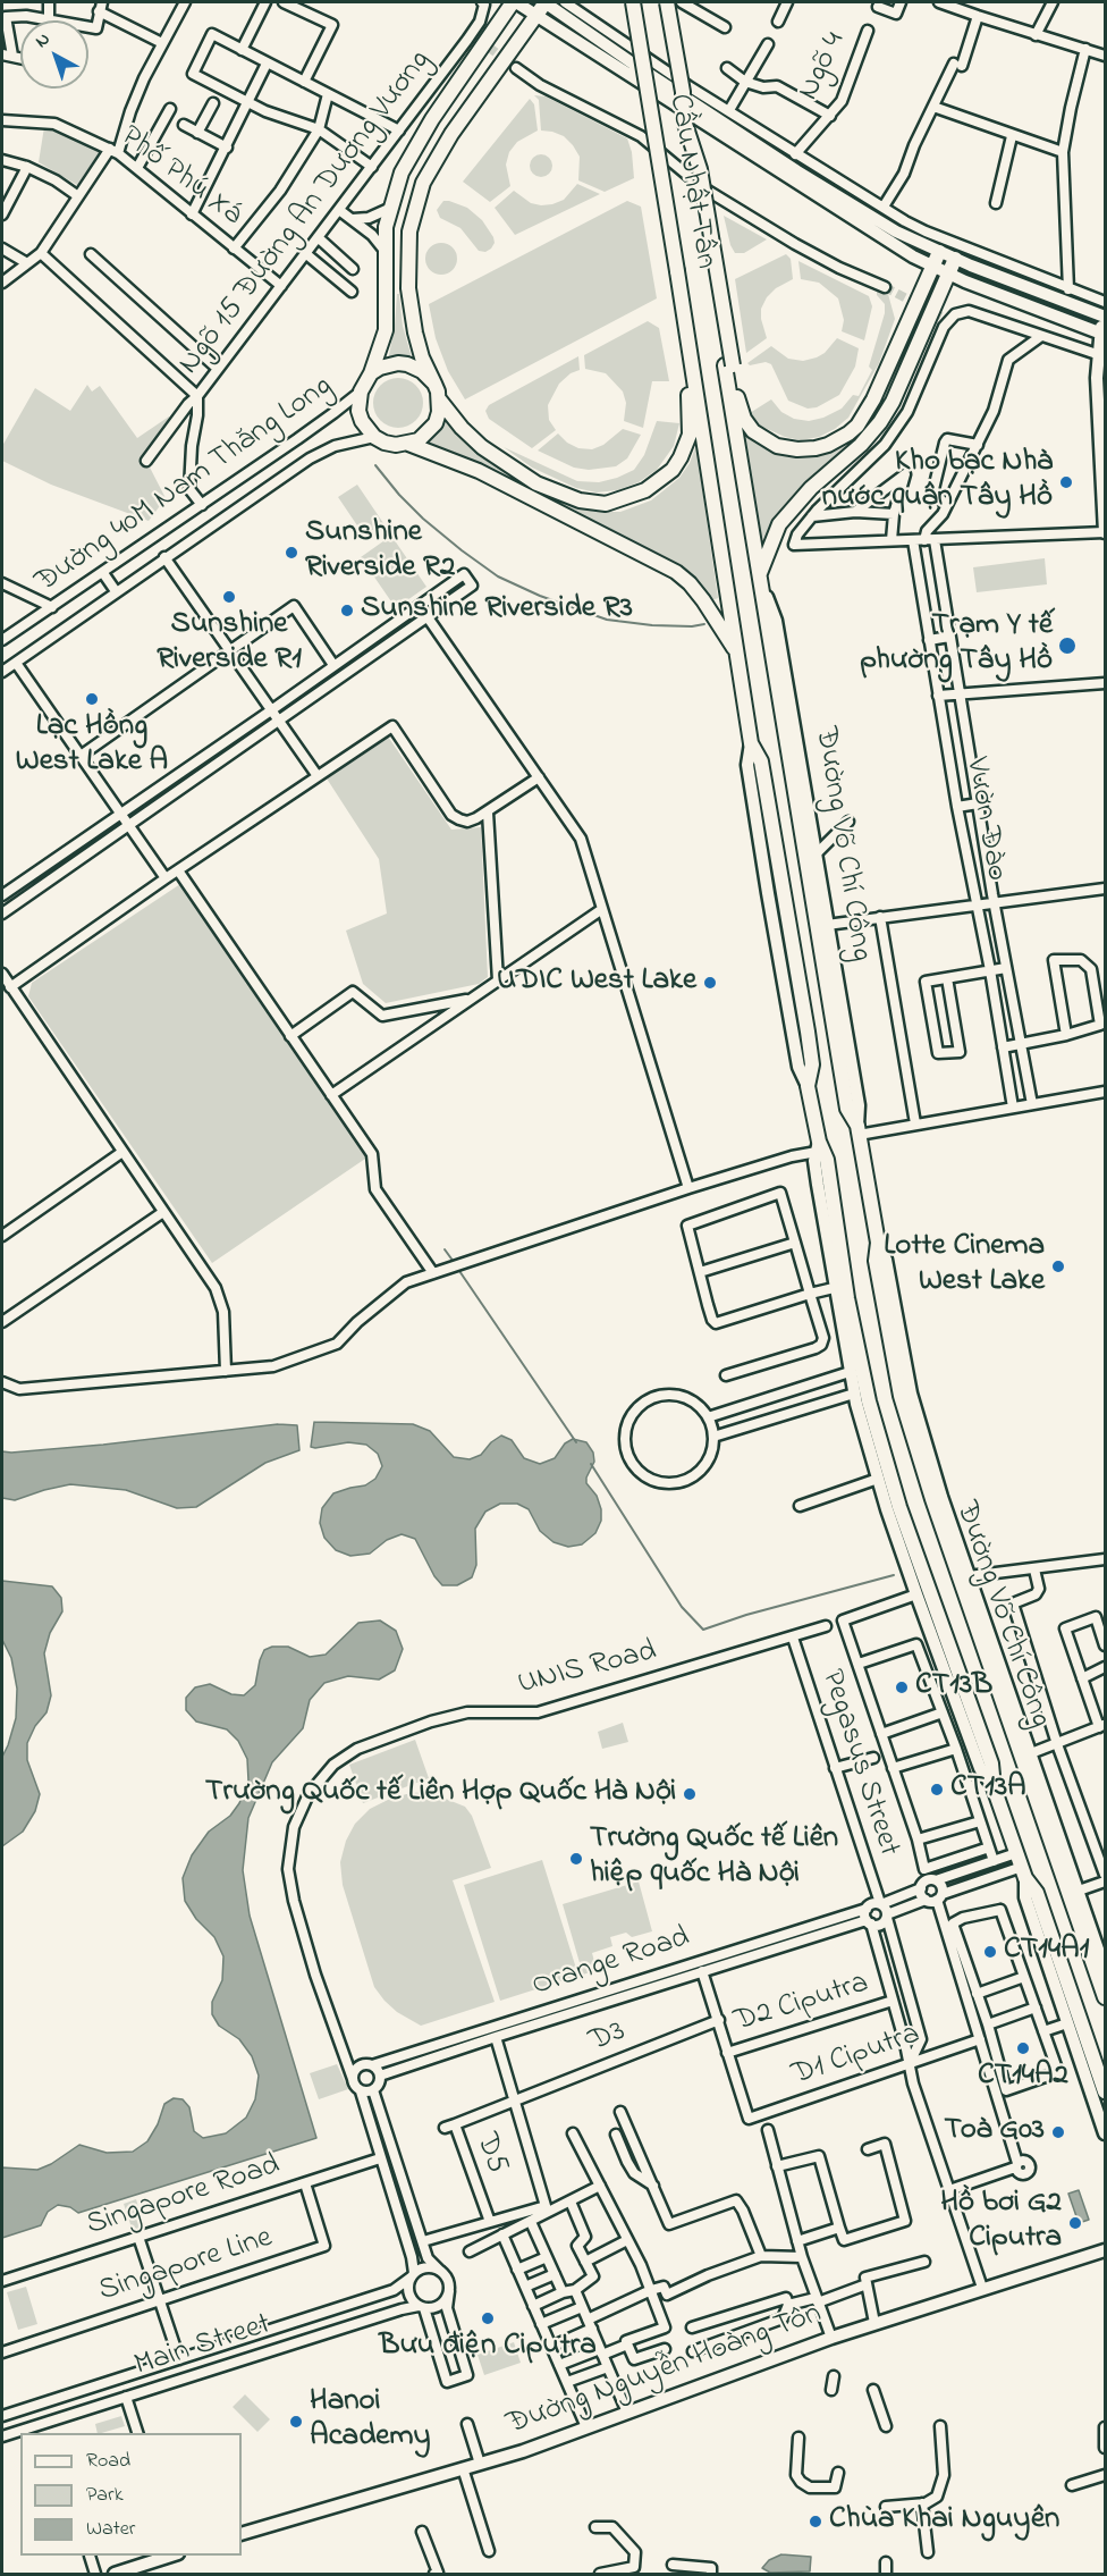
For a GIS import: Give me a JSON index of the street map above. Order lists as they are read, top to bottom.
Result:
{
  "streets": {
    "highway": ["Cầu Nhật Tân", "Đường Võ Chí Công"],
    "main road": ["Đường Nguyễn Hoàng Tôn"],
    "street": [
      "Ngõ 4",
      "Phố Phú Xá",
      "Ngõ 15 Đường An Dương Vương",
      "Đường 40M Nam Thăng Long",
      "Vườn Đào",
      "UNIS Road",
      "Pegasus Street",
      "Orange Road",
      "D2 Ciputra",
      "D3",
      "D1 Ciputra",
      "D5",
      "Singapore Road",
      "Singapore Line",
      "Main Street"
    ]
  },
  "crossings": [
    ["Phố Phú Xá", "Ngõ 15 Đường An Dương Vương"],
    ["Cầu Nhật Tân", "Đường Võ Chí Công"],
    ["Ngõ 15 Đường An Dương Vương", "Đường 40M Nam Thăng Long"],
    ["UNIS Road", "Pegasus Street"],
    ["UNIS Road", "Orange Road"],
    ["Pegasus Street", "Orange Road"],
    ["D2 Ciputra", "D1 Ciputra"],
    ["D3", "D5"],
    ["Singapore Road", "Singapore Line"]
  ],
  "places": [
    "Kho bạc Nhà nước quận Tây Hồ",
    "Sunshine Riverside R2",
    "Sunshine Riverside R1",
    "Sunshine Riverside R3",
    "Trạm Y tế phường Tây Hồ",
    "Lạc Hồng West Lake A",
    "UDIC West Lake",
    "Lotte Cinema West Lake",
    "CT13B",
    "CT13A",
    "Trường Quốc tế Liên Hợp Quốc Hà Nội",
    "Trường Quốc tế Liên hiệp quốc Hà Nội",
    "CT14A1",
    "CT14A2",
    "Toà G03",
    "Hồ bơi G2 Ciputra",
    "Bưu điện Ciputra",
    "Hanoi Academy",
    "Chùa Khai Nguyên"
  ],
  "legend": ["Road", "Park", "Water"],
  "north": "top left"
}
